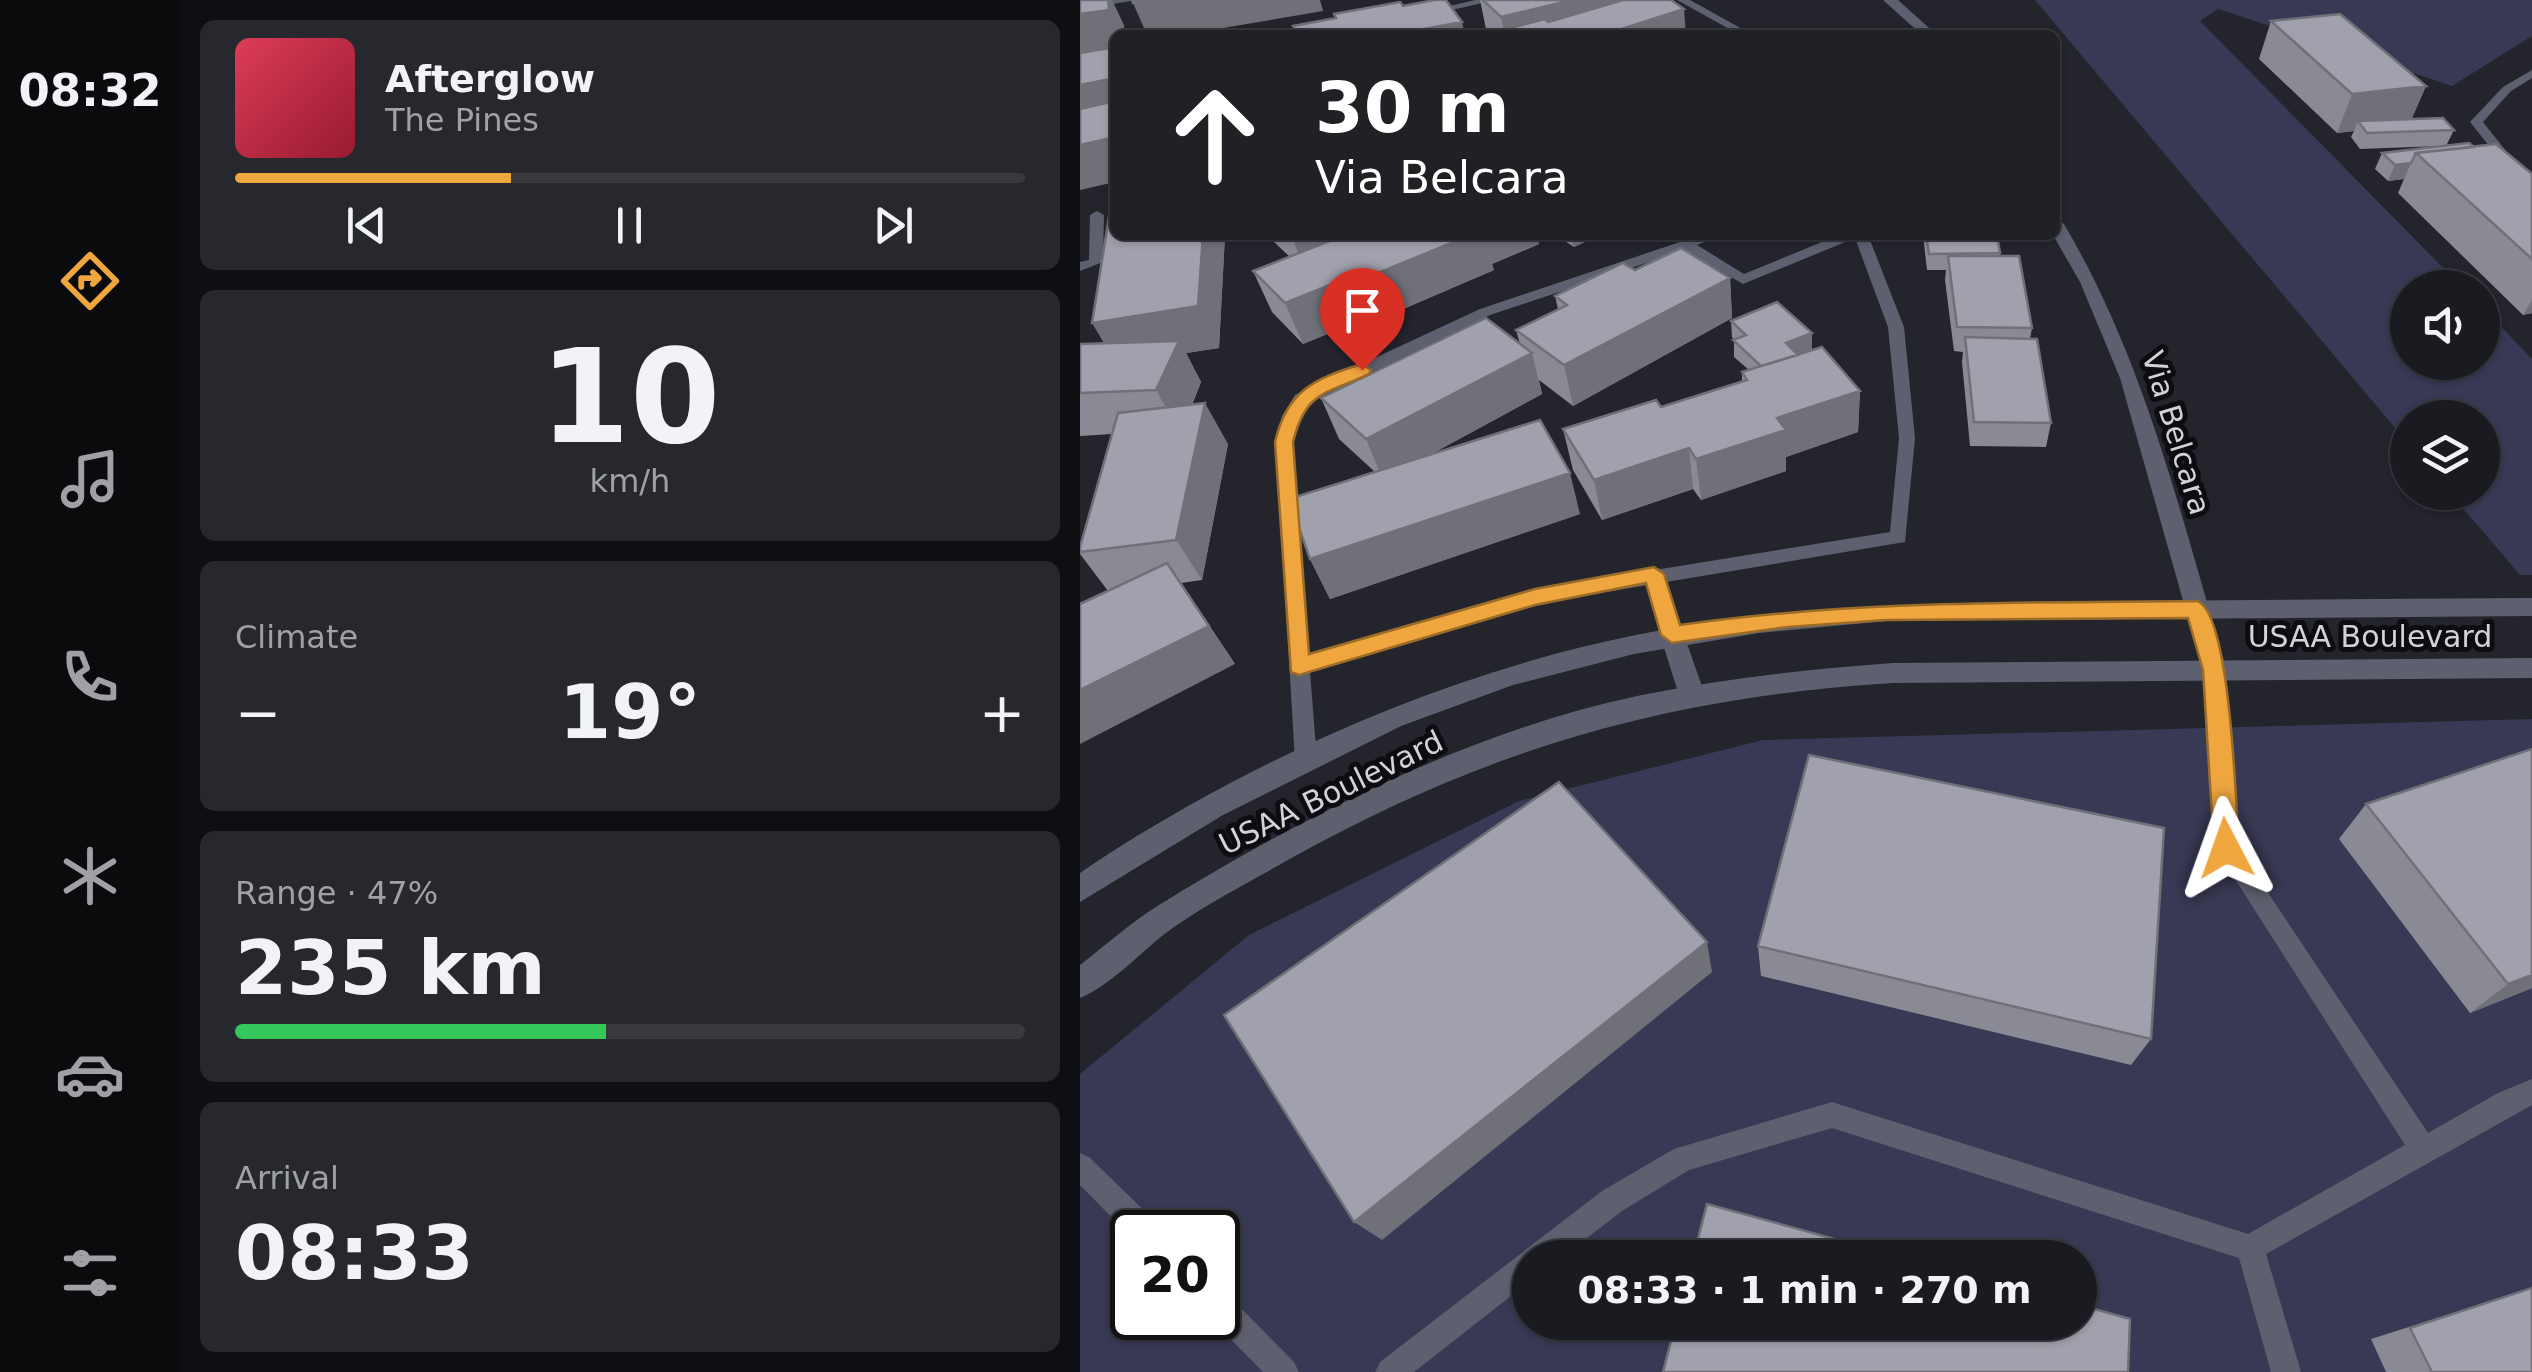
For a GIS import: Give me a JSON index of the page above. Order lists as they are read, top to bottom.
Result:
{
  "streets": {
    "street": ["Via Belcara", "USAA Boulevard"]
  },
  "crossings": [
    ["Via Belcara", "USAA Boulevard"]
  ],
  "page": {
    "tabs": "08:32",
    "turn": ["30 m", "Via Belcara"],
    "song": ["Afterglow", "The Pines"],
    "tile": [
      ["10", "km/h"],
      "Climate",
      ["Range · 47%", "235 km"],
      ["Arrival", "08:33"]
    ],
    "heat": ["−", "19°", "+"],
    "limit": "20",
    "trip": "08:33 · 1 min · 270 m"
  }
}
